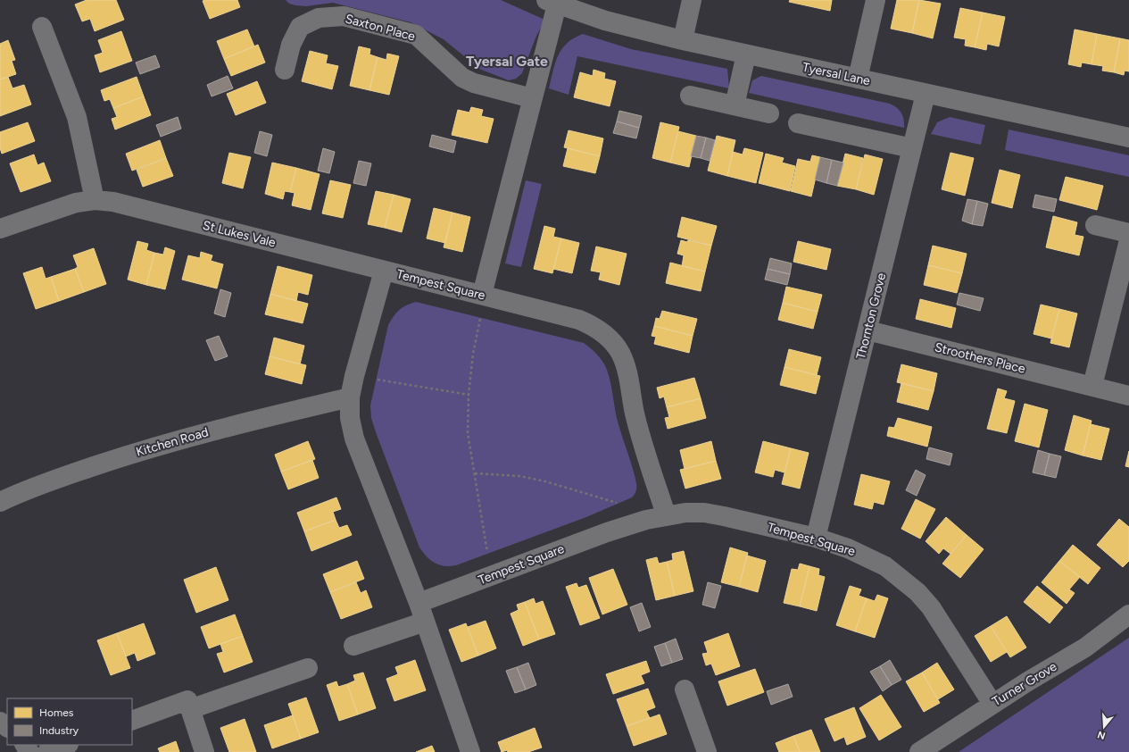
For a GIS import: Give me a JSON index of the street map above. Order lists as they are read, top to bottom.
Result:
{
  "streets": {
    "street": [
      "Saxton Place",
      "Tyersal Lane",
      "St Lukes Vale",
      "Tempest Square",
      "Thornton Grove",
      "Stroothers Place",
      "Kitchen Road",
      "Turner Grove"
    ]
  },
  "crossings": [
    ["Tyersal Lane", "Thornton Grove"],
    ["St Lukes Vale", "Tempest Square"],
    ["Tempest Square", "Thornton Grove"],
    ["Tempest Square", "Kitchen Road"],
    ["Tempest Square", "Turner Grove"],
    ["Thornton Grove", "Stroothers Place"]
  ],
  "districts": ["Tyersal Gate"],
  "legend": ["Homes", "Industry"],
  "north": "bottom"
}
